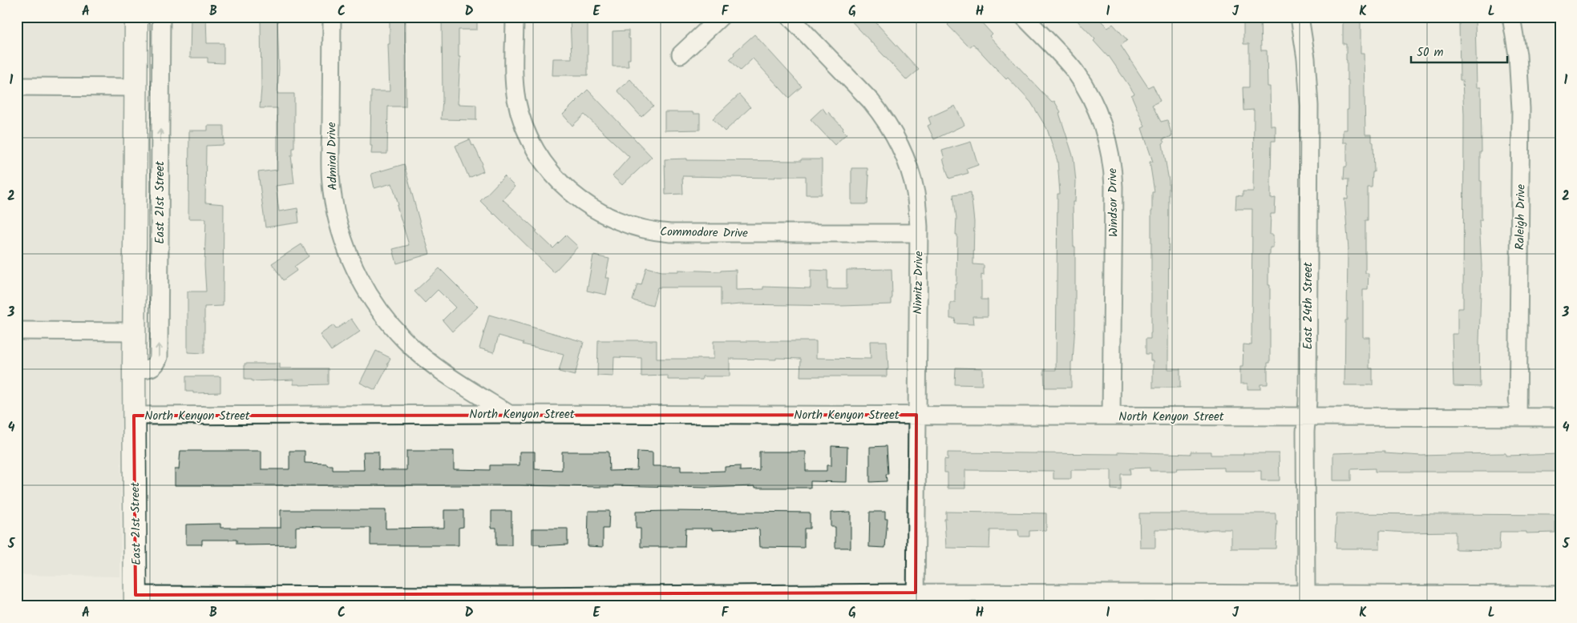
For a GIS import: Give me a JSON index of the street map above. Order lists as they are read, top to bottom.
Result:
{
  "streets": {
    "main road": ["East 21st Street"],
    "street": [
      "Admiral Drive",
      "Windsor Drive",
      "Raleigh Drive",
      "Commodore Drive",
      "Nimitz Drive",
      "East 24th Street",
      "North Kenyon Street"
    ]
  },
  "crossings": [
    ["Admiral Drive", "North Kenyon Street"],
    ["East 21st Street", "North Kenyon Street"],
    ["Windsor Drive", "North Kenyon Street"],
    ["Raleigh Drive", "North Kenyon Street"],
    ["Commodore Drive", "Nimitz Drive"],
    ["Nimitz Drive", "North Kenyon Street"],
    ["East 24th Street", "North Kenyon Street"]
  ],
  "scale_bar": "50 m",
  "grid": {
    "columns": [
      "A",
      "B",
      "C",
      "D",
      "E",
      "F",
      "G",
      "H",
      "I",
      "J",
      "K",
      "L"
    ],
    "rows": [
      "1",
      "2",
      "3",
      "4",
      "5"
    ]
  }
}
